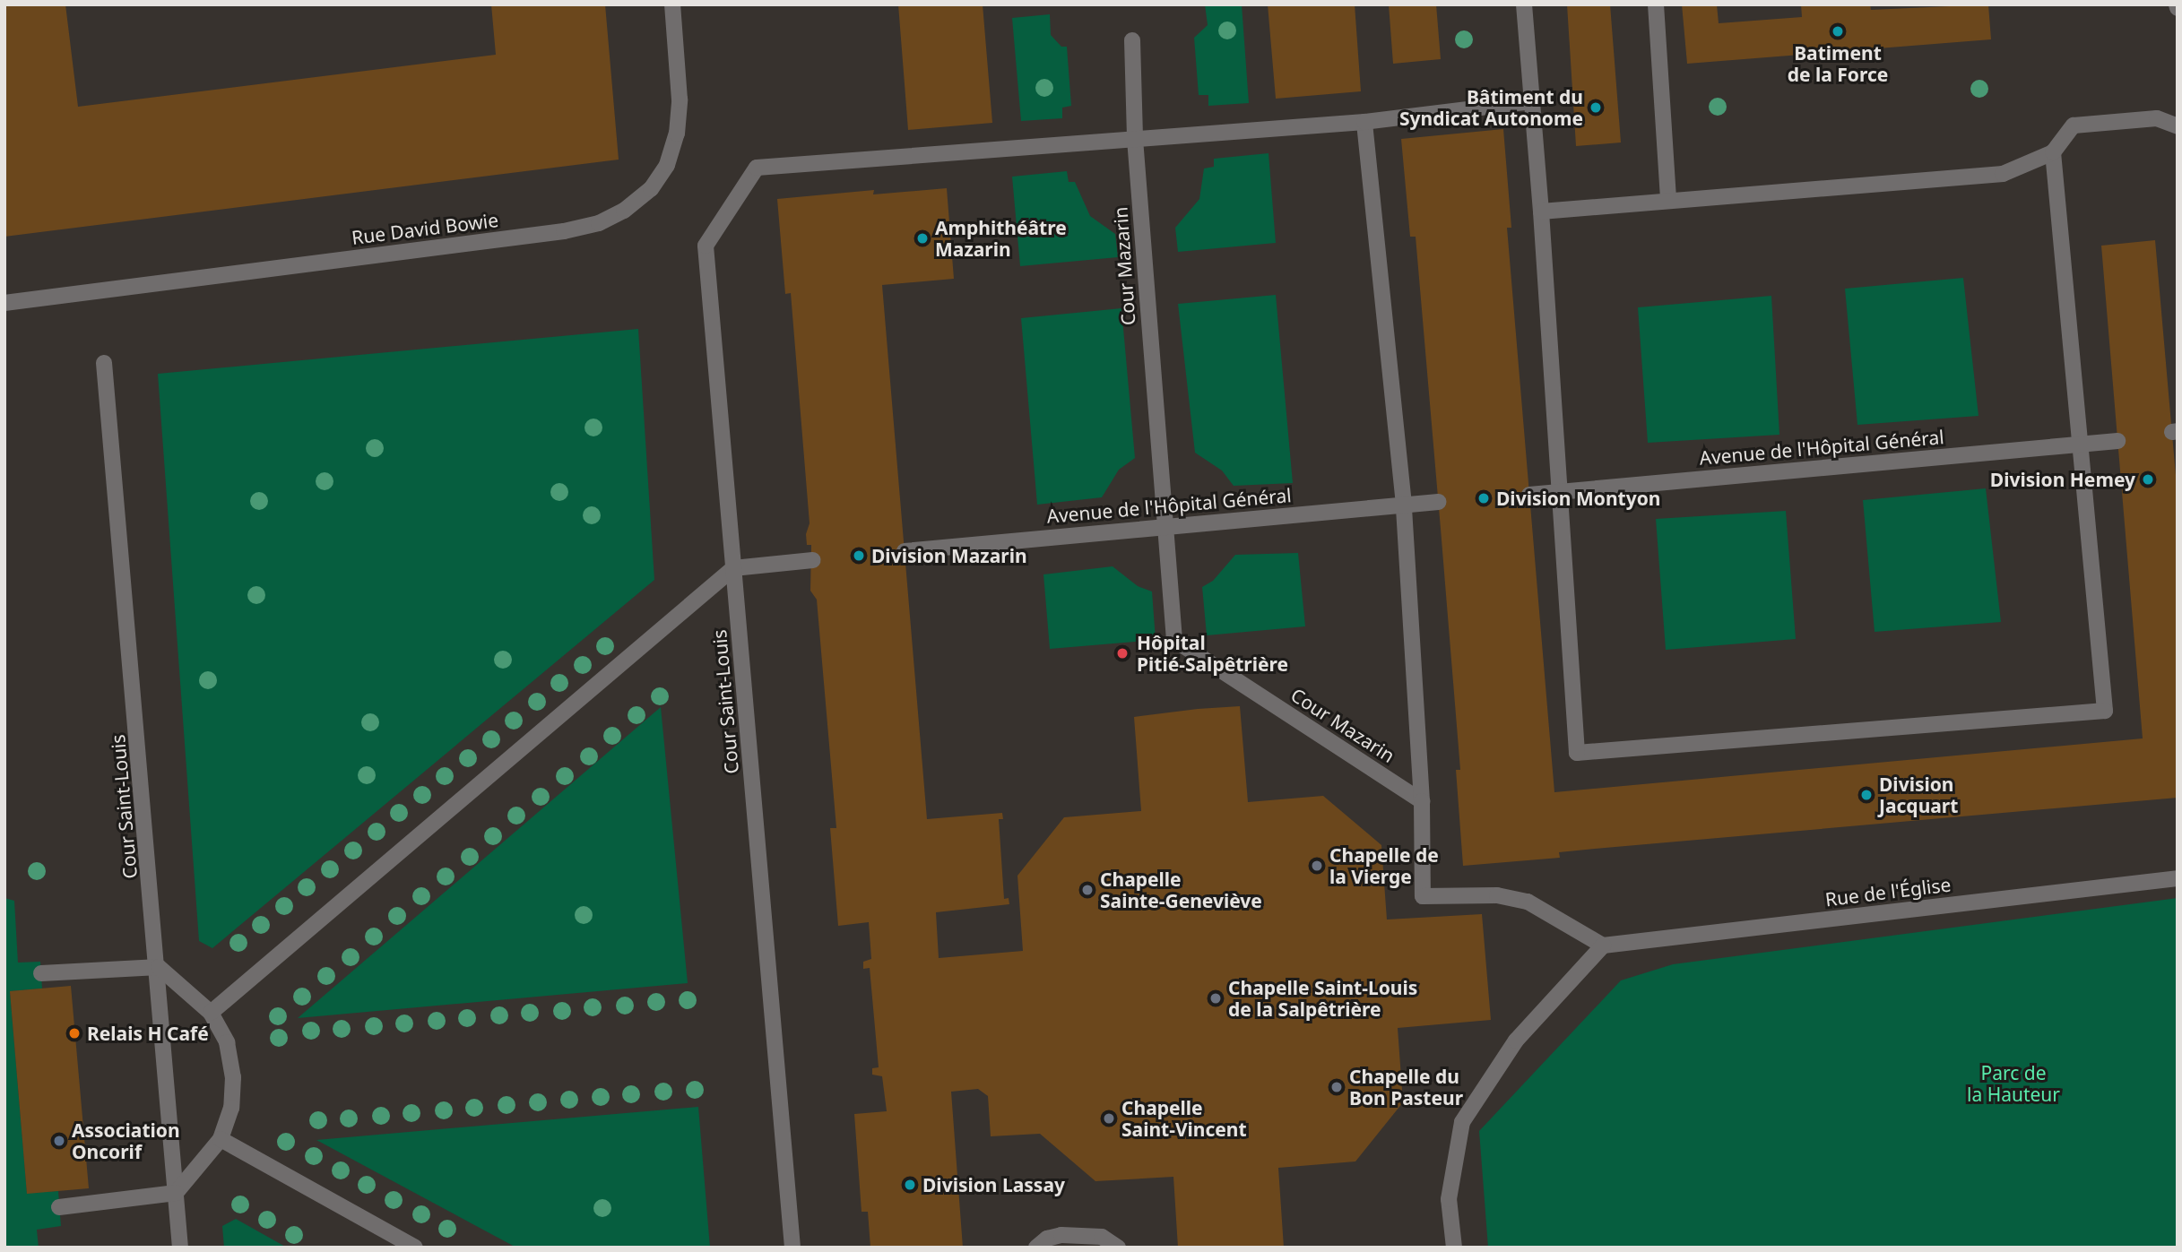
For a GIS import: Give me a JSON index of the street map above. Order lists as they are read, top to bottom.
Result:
{
  "streets": {
    "lane": [
      "Rue David Bowie",
      "Cour Mazarin",
      "Avenue de l'Hôpital Général",
      "Cour Saint-Louis",
      "Rue de l'Église"
    ]
  },
  "crossings": [
    ["Cour Mazarin", "Avenue de l'Hôpital Général"],
    ["Cour Mazarin", "Cour Saint-Louis"]
  ],
  "parks": ["Parc de la Hauteur"],
  "places": [
    "Batiment de la Force",
    "Bâtiment du Syndicat Autonome",
    "Amphithéâtre Mazarin",
    "Division Hemey",
    "Division Montyon",
    "Division Mazarin",
    "Hôpital Pitié-Salpêtrière",
    "Division Jacquart",
    "Chapelle de la Vierge",
    "Chapelle Sainte-Geneviève",
    "Chapelle Saint-Louis de la Salpêtrière",
    "Relais H Café",
    "Chapelle du Bon Pasteur",
    "Chapelle Saint-Vincent",
    "Association Oncorif",
    "Division Lassay"
  ]
}
